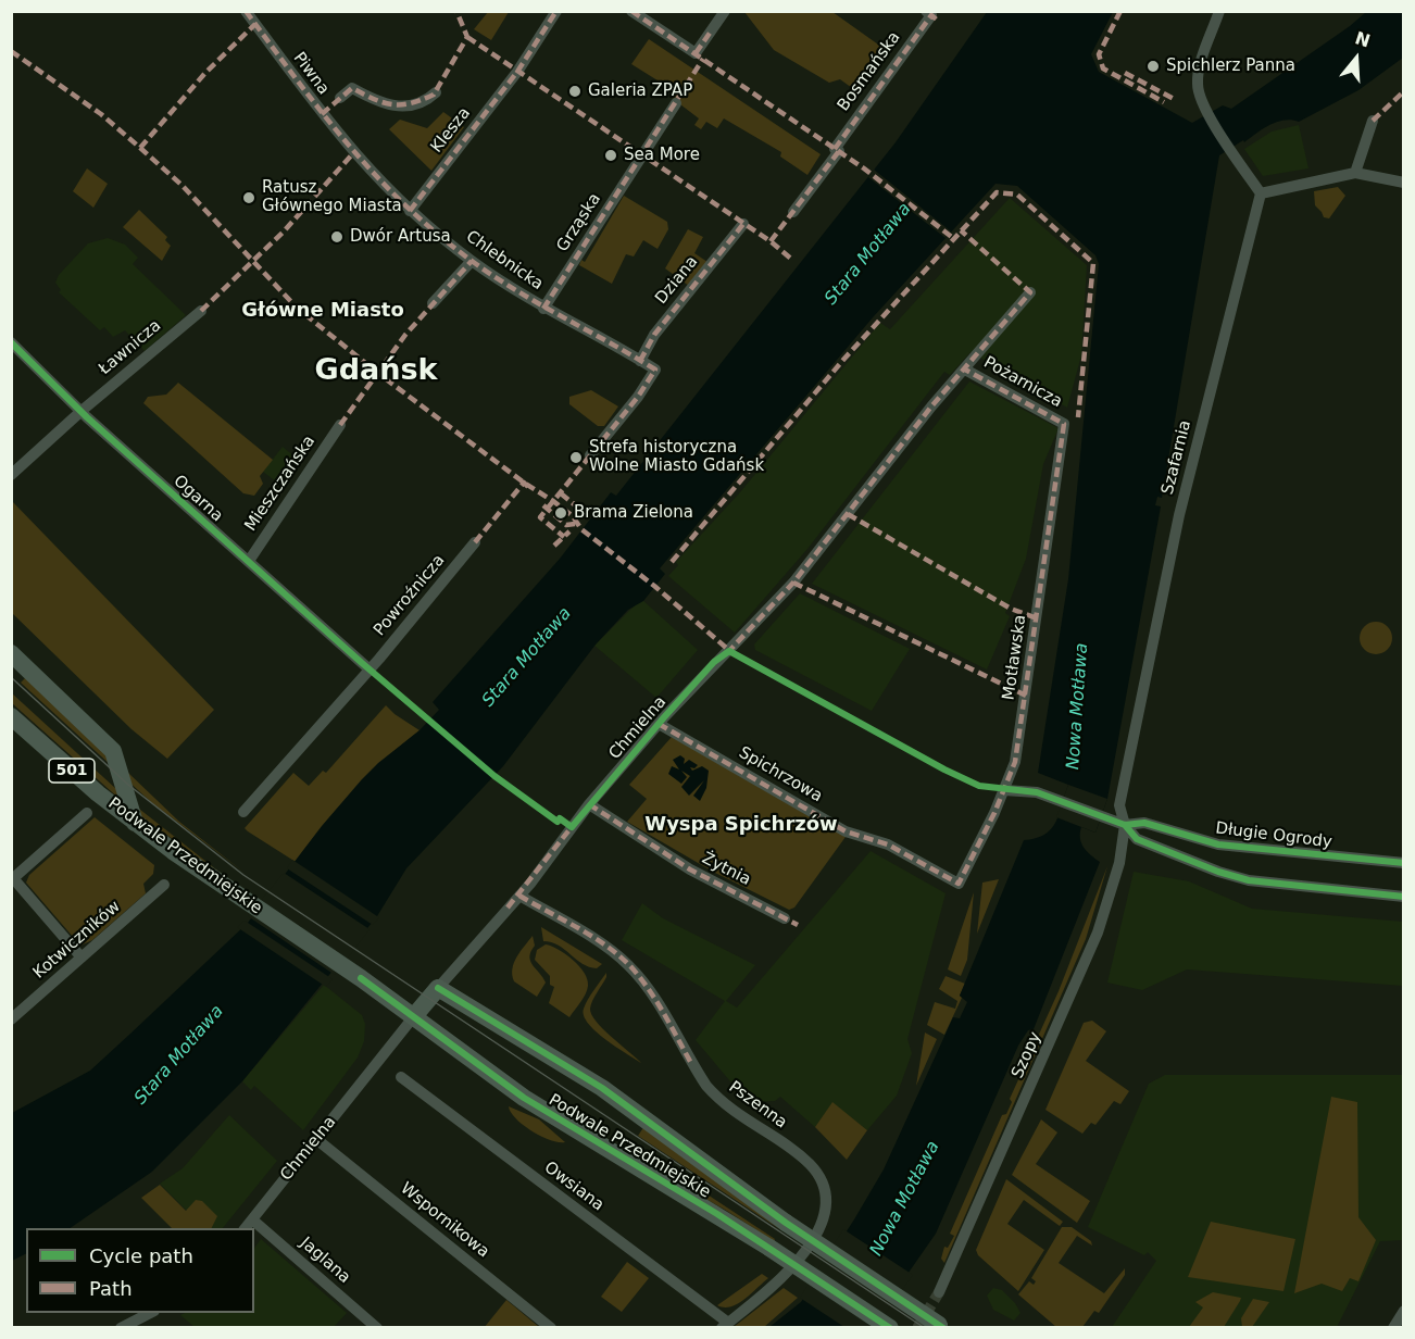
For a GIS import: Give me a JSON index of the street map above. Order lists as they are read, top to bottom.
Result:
{
  "streets": {
    "main road": ["Chmielna", "501", "Podwale Przedmiejskie"],
    "street": [
      "Bosmańska",
      "Piwna",
      "Klesza",
      "Grząska",
      "Chlebnicka",
      "Dziana",
      "Ławnicza",
      "Pożarnicza",
      "Szafarnia",
      "Mieszczańska",
      "Ogarna",
      "Powroźnicza",
      "Motławska",
      "Spichrzowa",
      "Długie Ogrody",
      "Żytnia",
      "Kotwiczników",
      "Szopy",
      "Pszenna",
      "Owsiana",
      "Wspornikowa",
      "Jaglana"
    ]
  },
  "crossings": [
    ["Piwna", "Chlebnicka"],
    ["Klesza", "Chlebnicka"],
    ["Grząska", "Chlebnicka"],
    ["Chlebnicka", "Dziana"],
    ["Ławnicza", "Ogarna"],
    ["Pożarnicza", "Motławska"],
    ["Pożarnicza", "Chmielna"],
    ["Szafarnia", "Długie Ogrody"],
    ["Szafarnia", "Szopy"],
    ["Mieszczańska", "Ogarna"],
    ["Ogarna", "Powroźnicza"],
    ["Motławska", "Spichrzowa"],
    ["Chmielna", "Spichrzowa"],
    ["Chmielna", "Podwale Przedmiejskie"],
    ["Chmielna", "Żytnia"],
    ["Chmielna", "Pszenna"],
    ["Chmielna", "Wspornikowa"],
    ["Chmielna", "Jaglana"],
    ["501", "Podwale Przedmiejskie"],
    ["Długie Ogrody", "Szopy"],
    ["Pszenna", "Owsiana"]
  ],
  "districts": ["Główne Miasto", "Gdańsk", "Wyspa Spichrzów"],
  "water": ["Stara Motława", "Nowa Motława"],
  "places": [
    "Spichlerz Panna",
    "Galeria ZPAP",
    "Sea More",
    "Ratusz Głównego Miasta",
    "Dwór Artusa",
    "Strefa historyczna Wolne Miasto Gdańsk",
    "Brama Zielona"
  ],
  "legend": ["Cycle path", "Path"],
  "north": "top"
}
